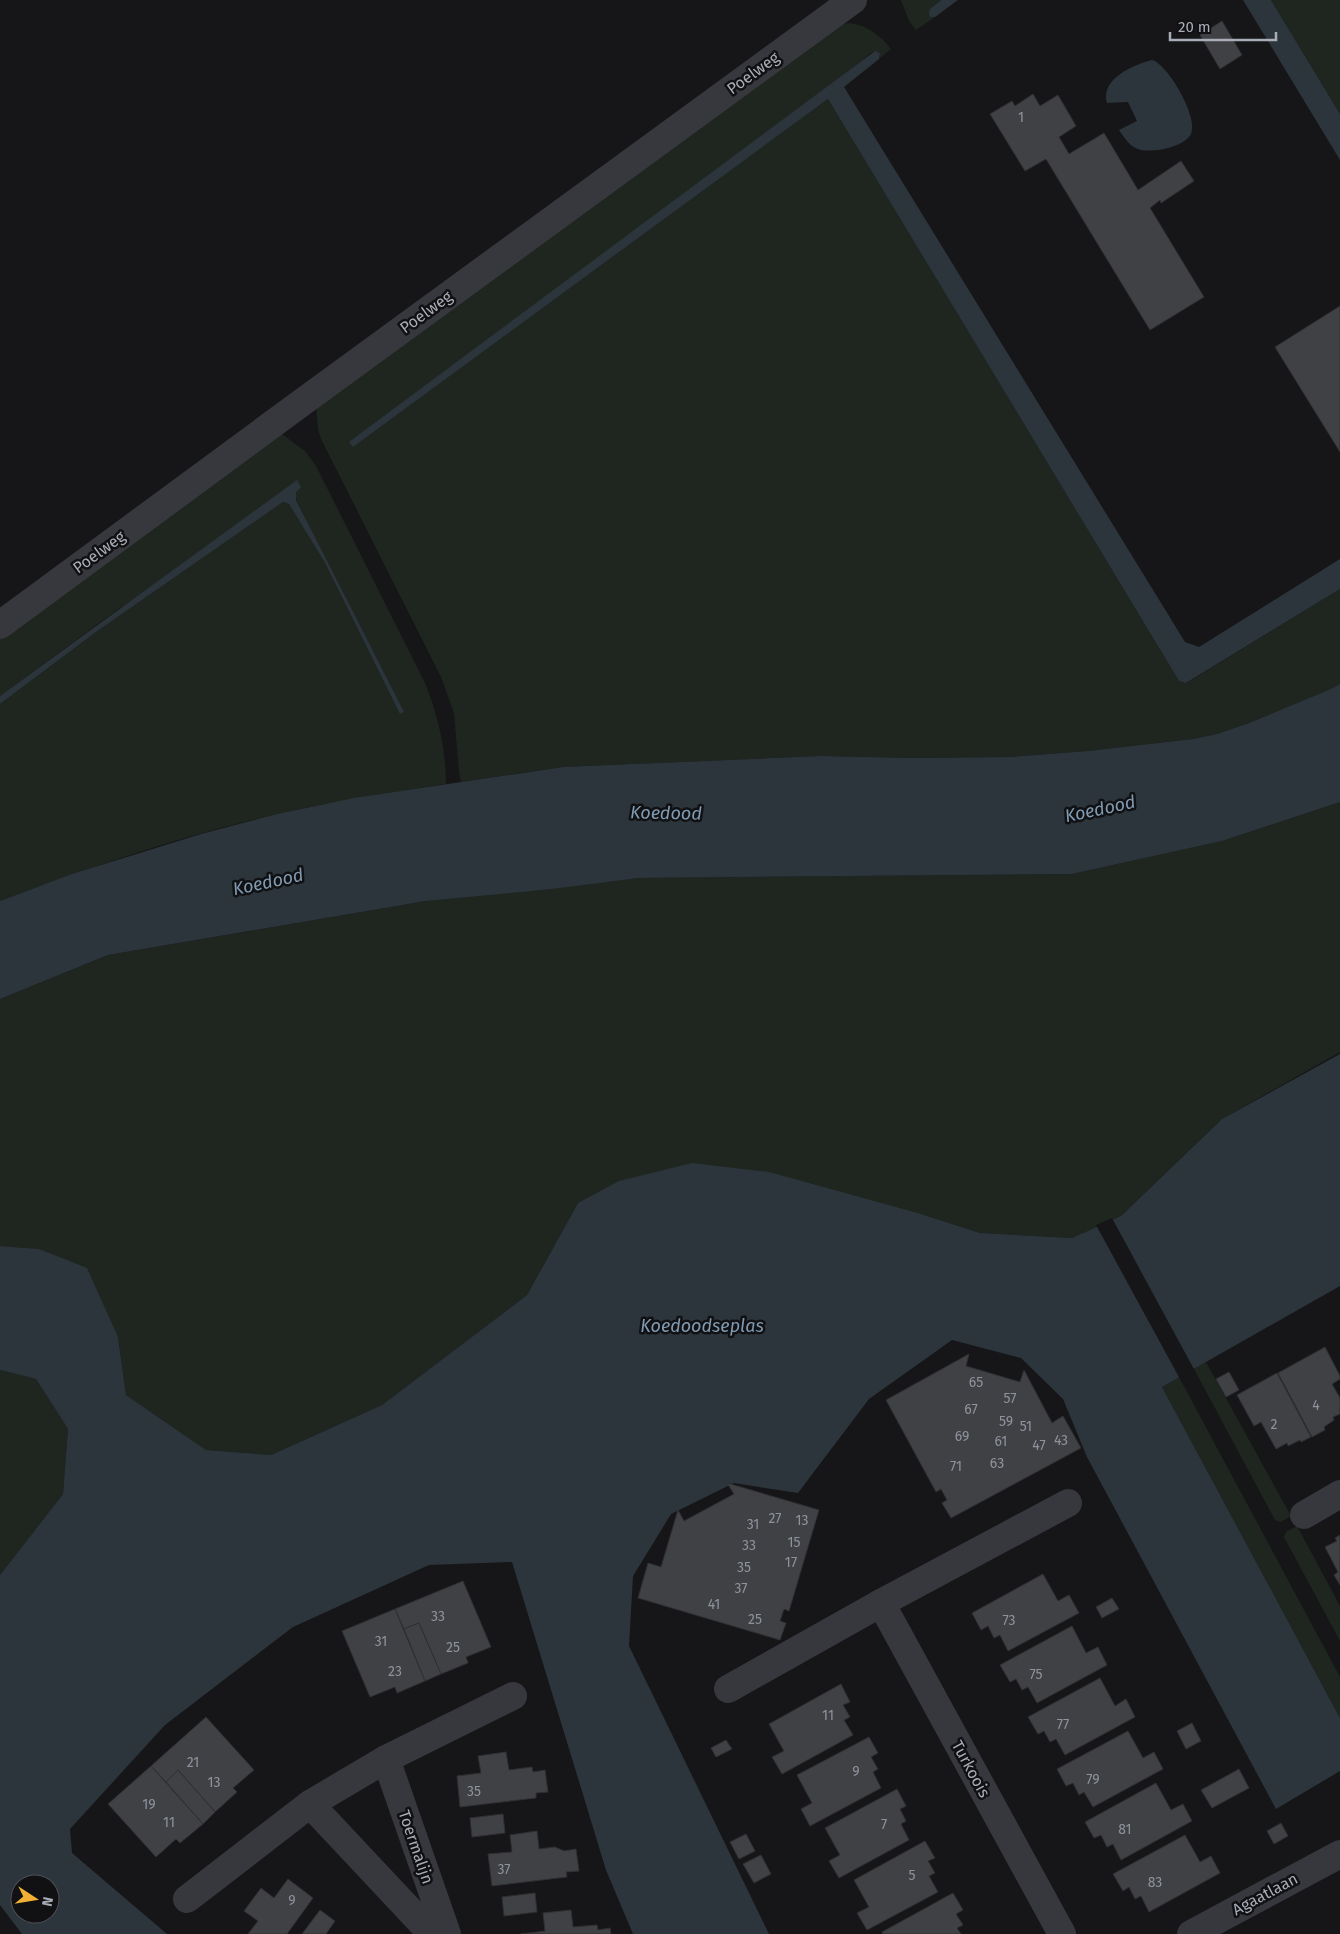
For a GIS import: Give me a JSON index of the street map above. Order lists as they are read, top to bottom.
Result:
{
  "streets": {
    "street": [
      "Poelweg",
      "Turkoois",
      "Toermalijn",
      "Agaatlaan"
    ]
  },
  "water": ["Koedood", "Koedoodseplas"],
  "house_numbers": [
    "1",
    "65",
    "57",
    "4",
    "67",
    "59",
    "2",
    "51",
    "69",
    "43",
    "61",
    "47",
    "63",
    "71",
    "27",
    "13",
    "31",
    "15",
    "33",
    "17",
    "35",
    "37",
    "41",
    "33",
    "25",
    "73",
    "31",
    "25",
    "23",
    "75",
    "11",
    "77",
    "21",
    "9",
    "79",
    "13",
    "35",
    "19",
    "11",
    "7",
    "81",
    "37",
    "5",
    "83",
    "9"
  ],
  "scale_bar": "20 m",
  "north": "right"
}
